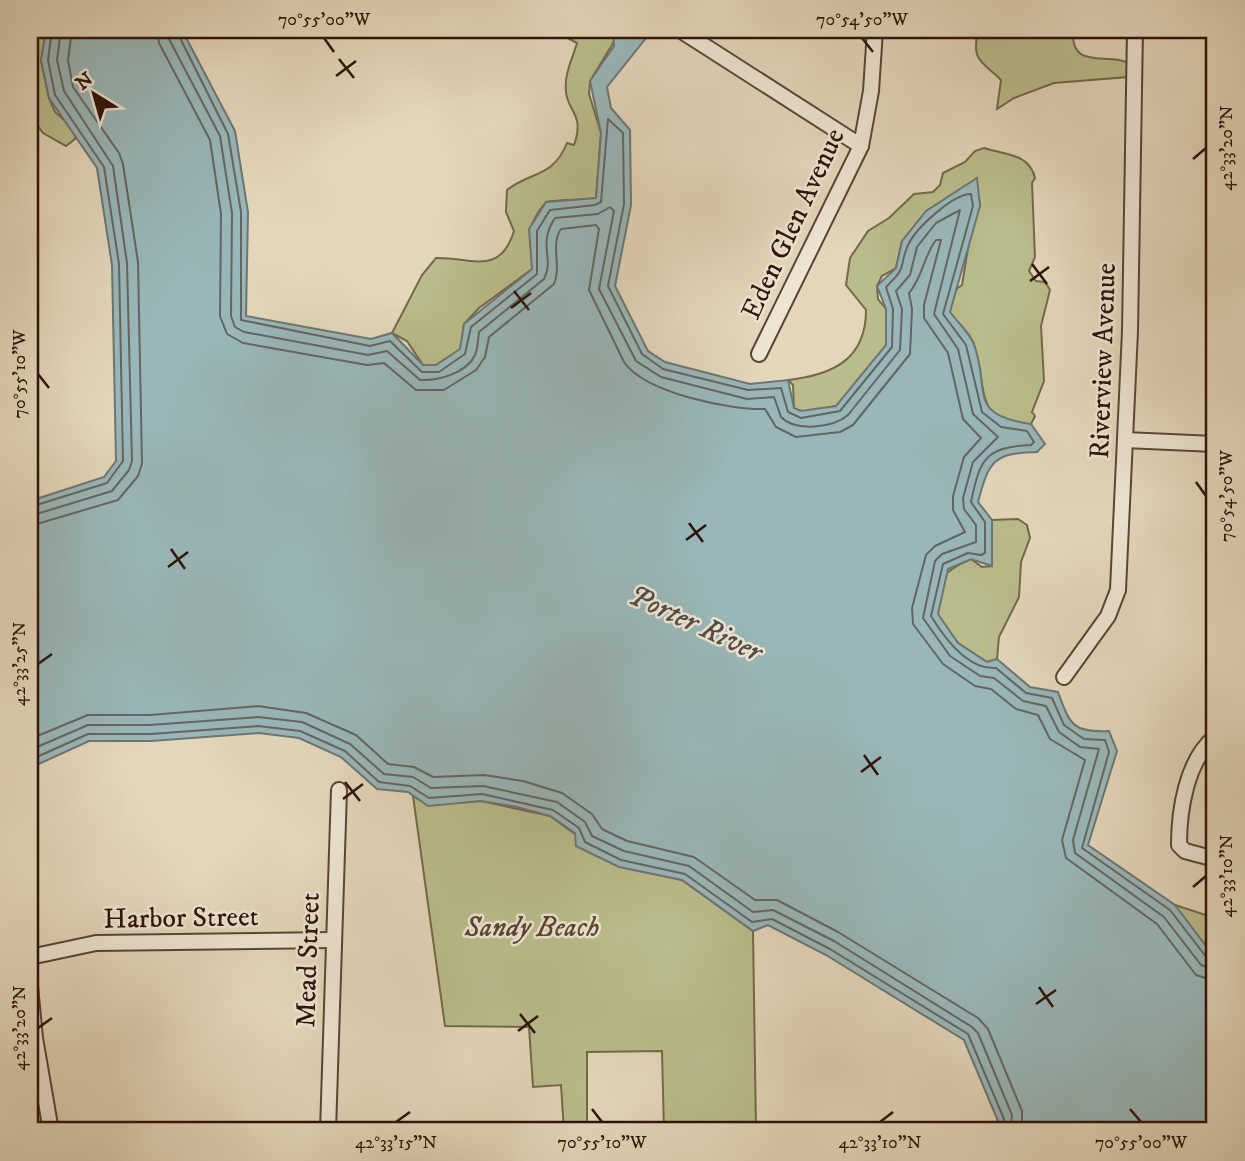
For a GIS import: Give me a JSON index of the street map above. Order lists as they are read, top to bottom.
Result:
{
  "streets": {
    "street": [
      "Eden Glen Avenue",
      "Riverview Avenue",
      "Harbor Street",
      "Mead Street"
    ]
  },
  "crossings": [
    ["Harbor Street", "Mead Street"]
  ],
  "water": ["Porter River"],
  "parks": ["Sandy Beach"],
  "north": "top left",
  "coordinates": [
    "70°55'00\"W",
    "70°54'50\"W",
    "42°33'20\"N",
    "70°55'10\"W",
    "42°33'25\"N",
    "42°33'10\"N",
    "42°33'15\"N"
  ]
}
